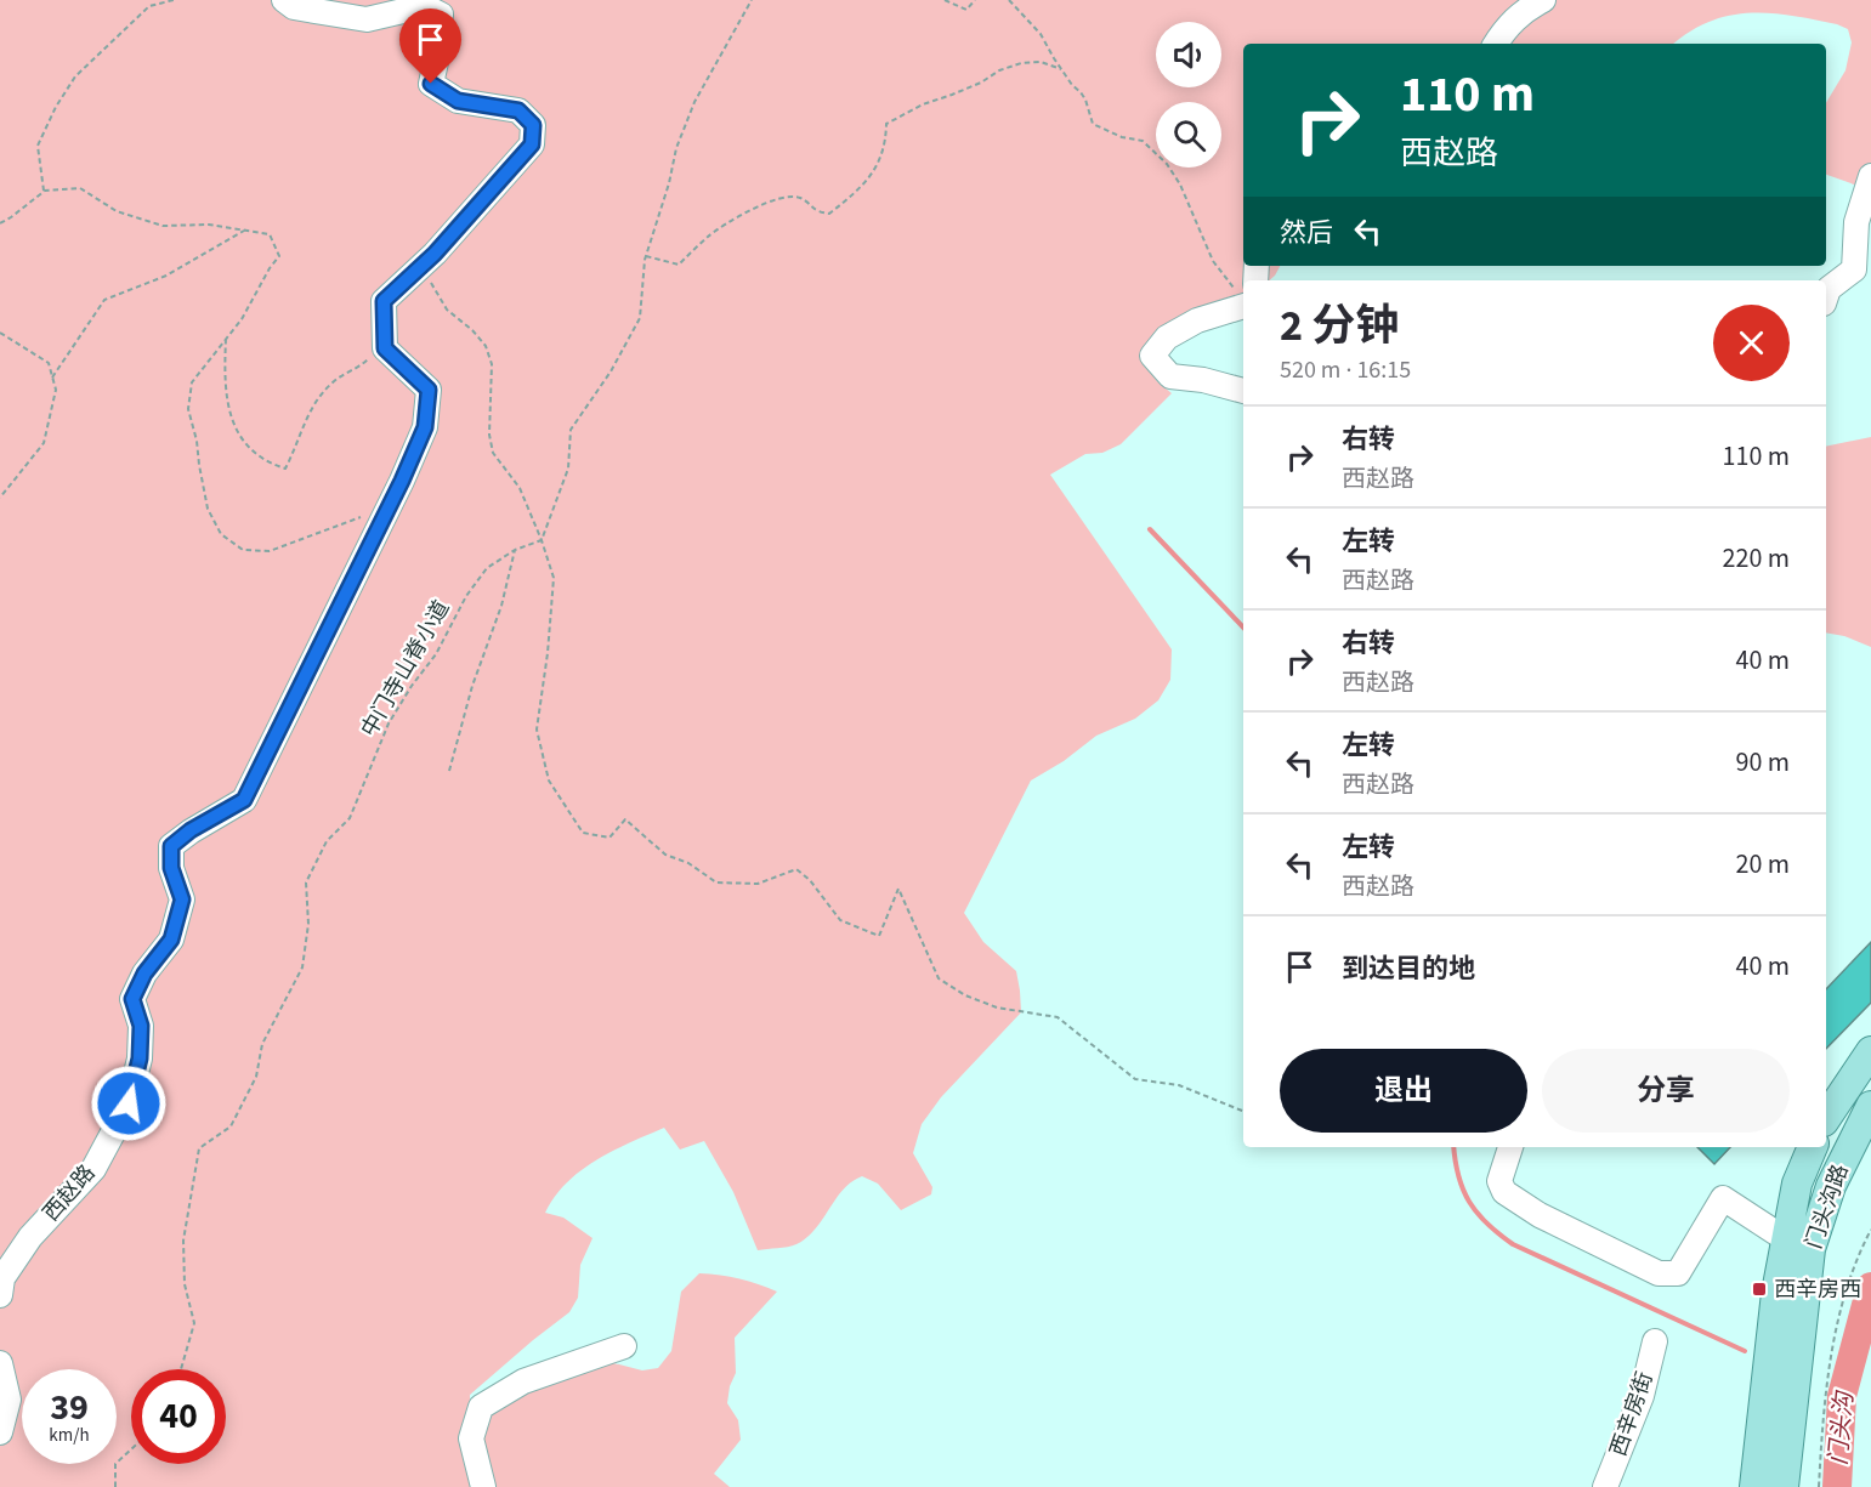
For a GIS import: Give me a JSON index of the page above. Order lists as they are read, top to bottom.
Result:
{
  "streets": {
    "main road": ["门头沟路"],
    "street": ["西赵路", "西辛房街"],
    "path": ["中门寺山脊小道"]
  },
  "water": ["门头沟"],
  "places": {
    "transit": ["西辛房西"]
  },
  "page": {
    "turn": ["110 m", "西赵路"],
    "then": "然后",
    "heading": ["2 分钟", "520 m · 16:15"],
    "list": [
      {
        "name": "右转",
        "note": "西赵路",
        "value": "110 m"
      },
      {
        "name": "左转",
        "note": "西赵路",
        "value": "220 m"
      },
      {
        "name": "右转",
        "note": "西赵路",
        "value": "40 m"
      },
      {
        "name": "左转",
        "note": "西赵路",
        "value": "90 m"
      },
      {
        "name": "左转",
        "note": "西赵路",
        "value": "20 m"
      },
      {
        "name": "到达目的地",
        "value": "40 m"
      }
    ],
    "buttons": ["退出", "分享"],
    "speed": "39 km/h",
    "limit": "40"
  }
}
